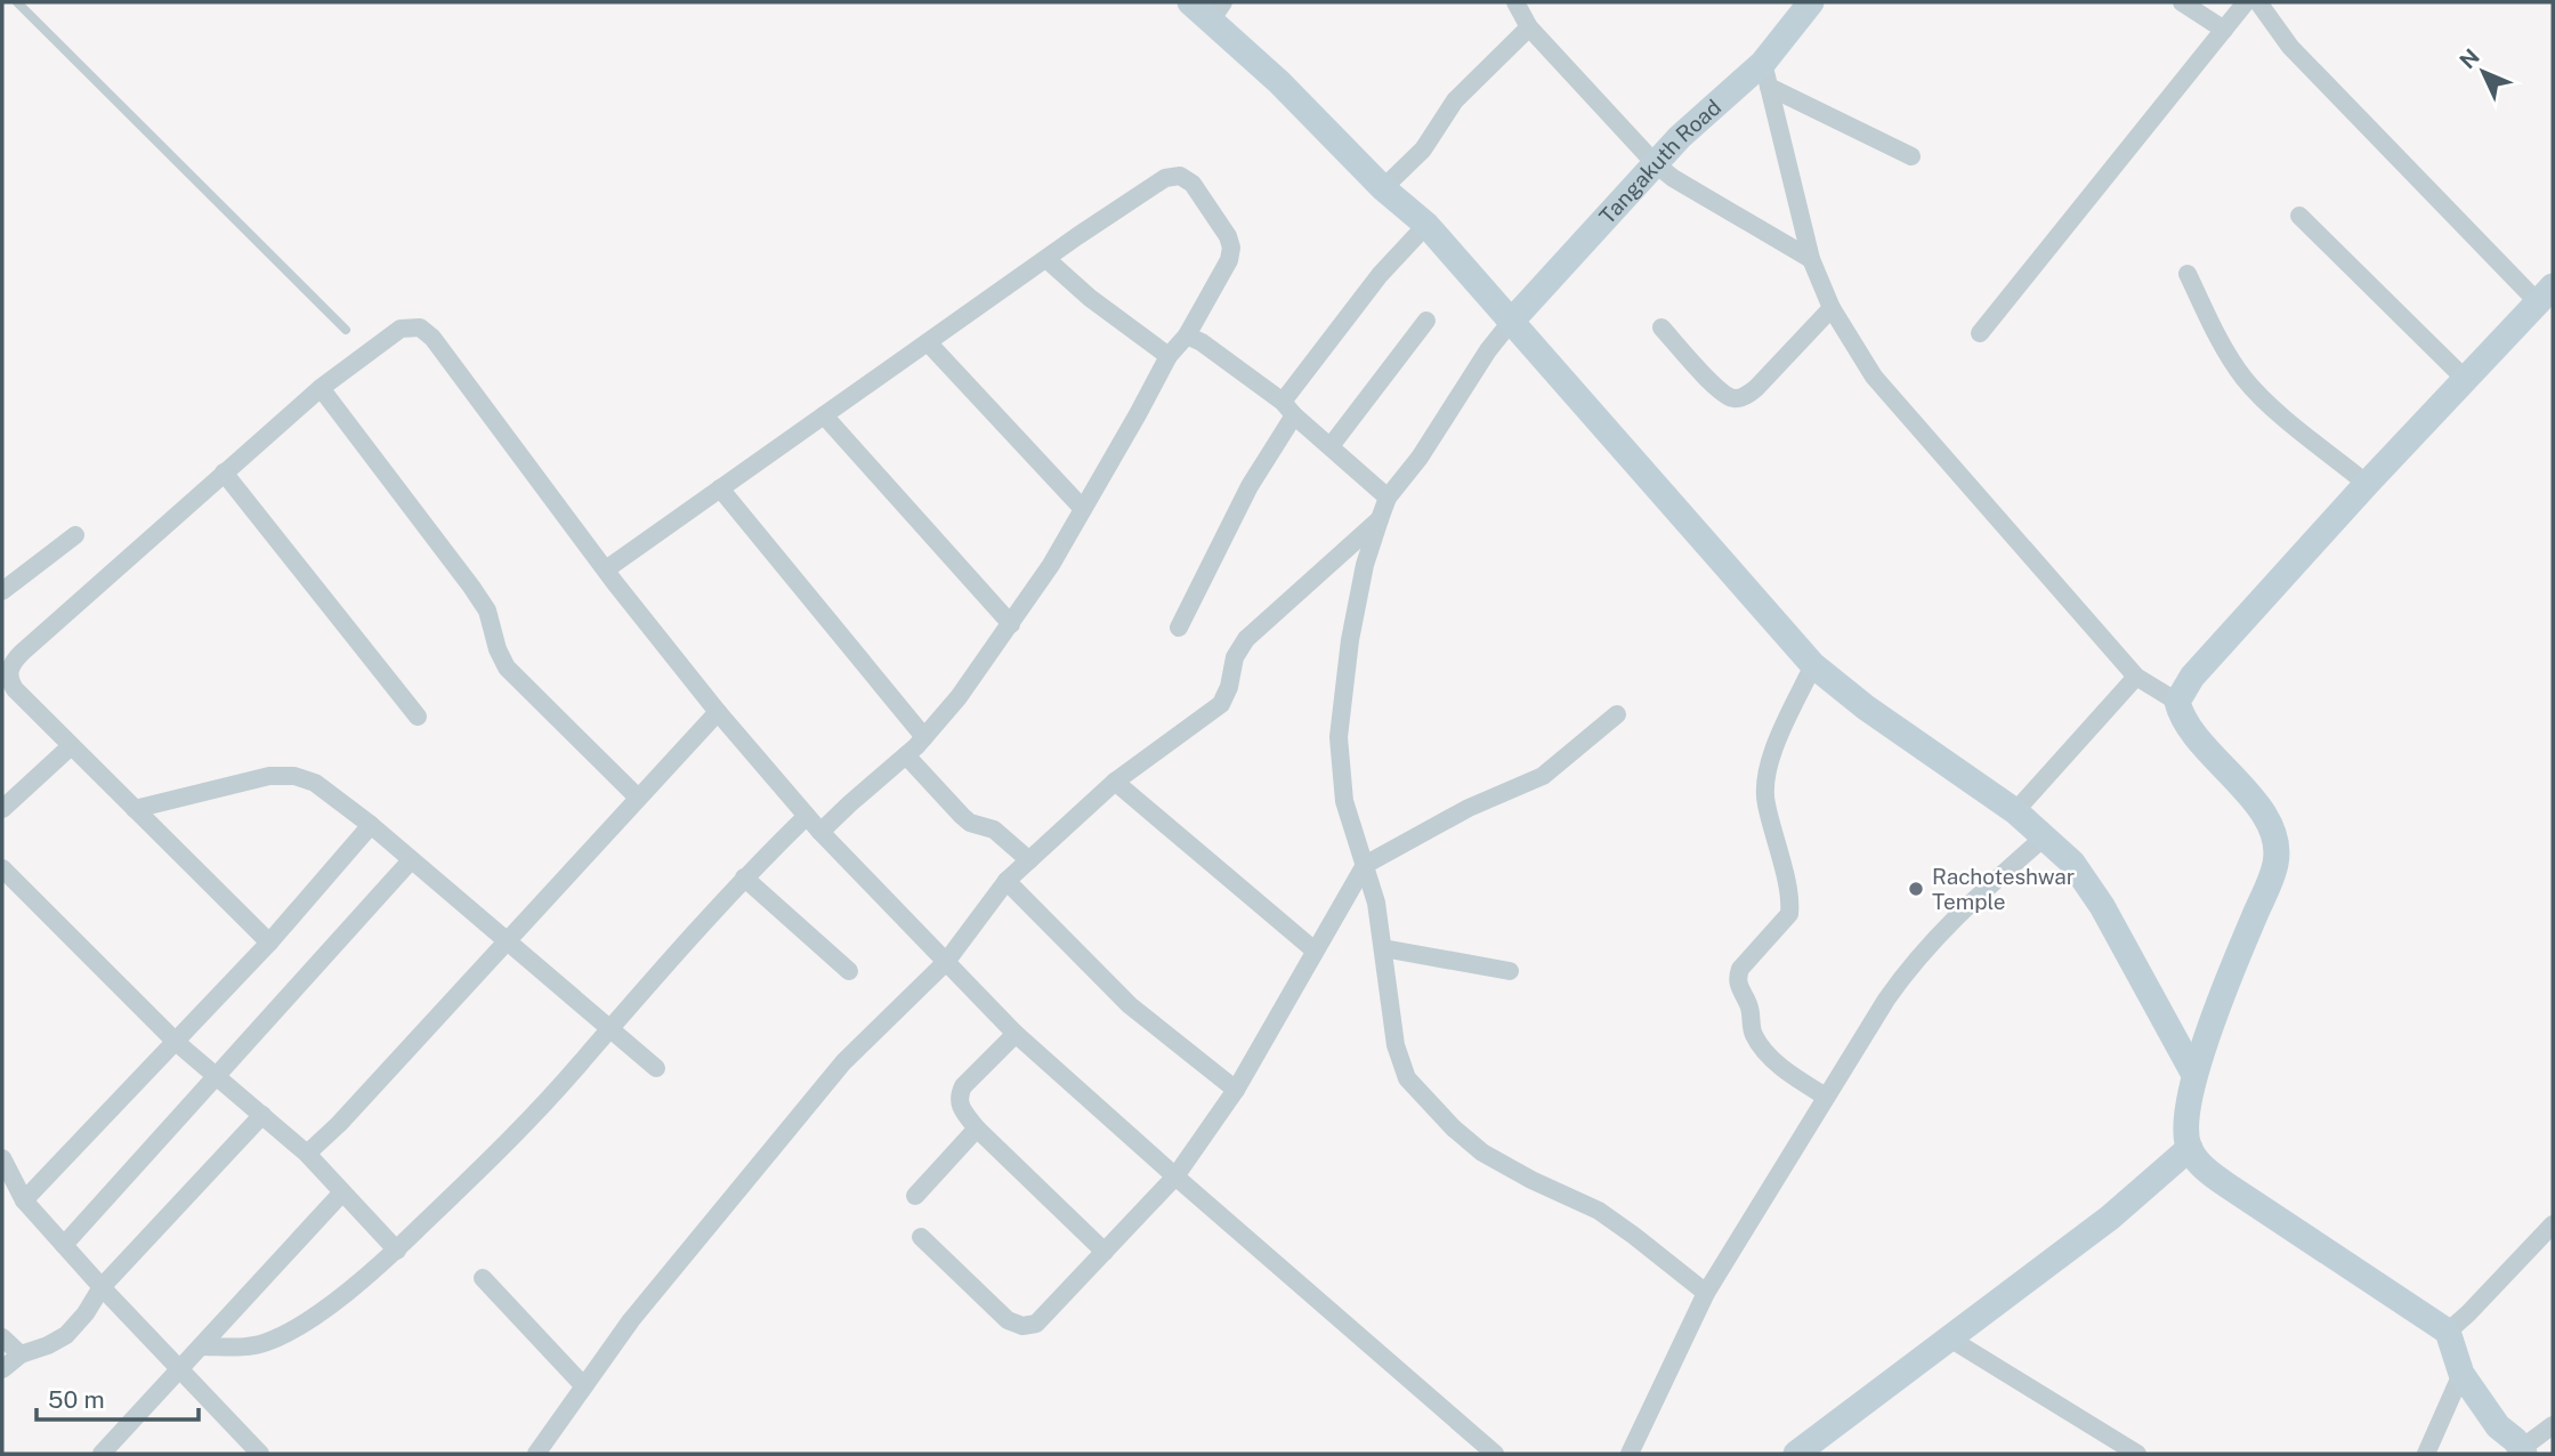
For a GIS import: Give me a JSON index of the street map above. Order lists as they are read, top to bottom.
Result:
{
  "streets": {
    "street": ["Tangakuth Road"]
  },
  "places": ["Rachoteshwar Temple"],
  "scale_bar": "50 m",
  "north": "top left"
}
